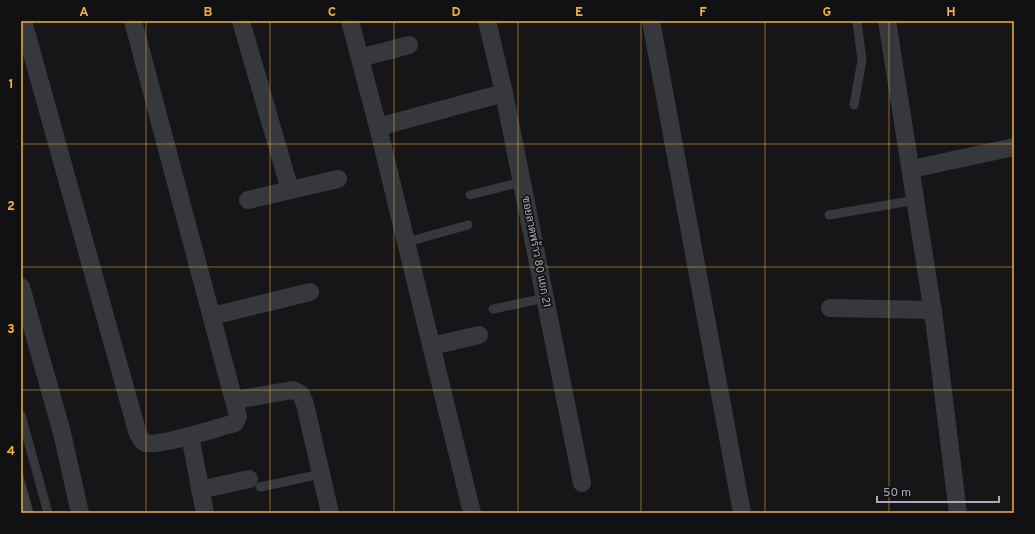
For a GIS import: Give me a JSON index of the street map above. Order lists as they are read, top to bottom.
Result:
{
  "streets": {
    "street": ["ซอยลาดพร้าว 80 แยก 21"]
  },
  "scale_bar": "50 m",
  "grid": {
    "columns": [
      "A",
      "B",
      "C",
      "D",
      "E",
      "F",
      "G",
      "H"
    ],
    "rows": [
      "1",
      "2",
      "3",
      "4"
    ]
  }
}
